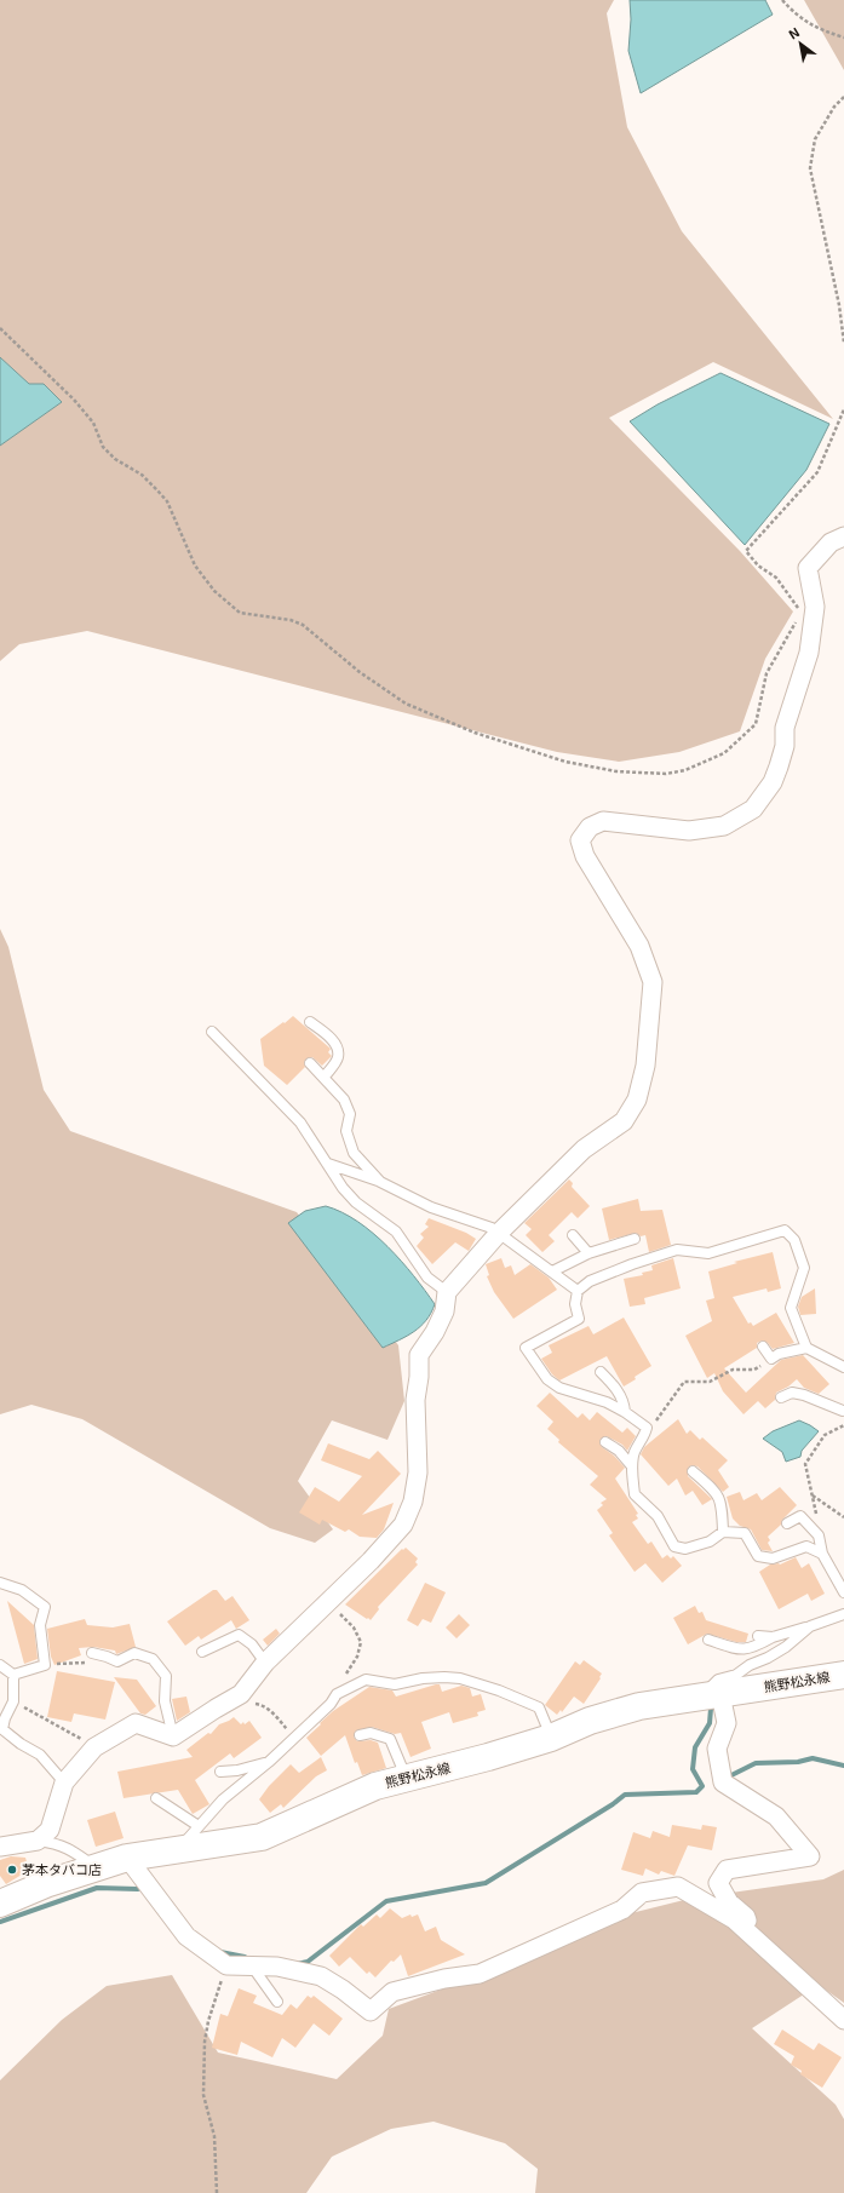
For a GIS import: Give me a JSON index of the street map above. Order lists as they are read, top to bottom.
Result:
{
  "streets": {
    "main road": ["熊野松永線"]
  },
  "places": ["茅本タバコ店"],
  "north": "top left"
}
